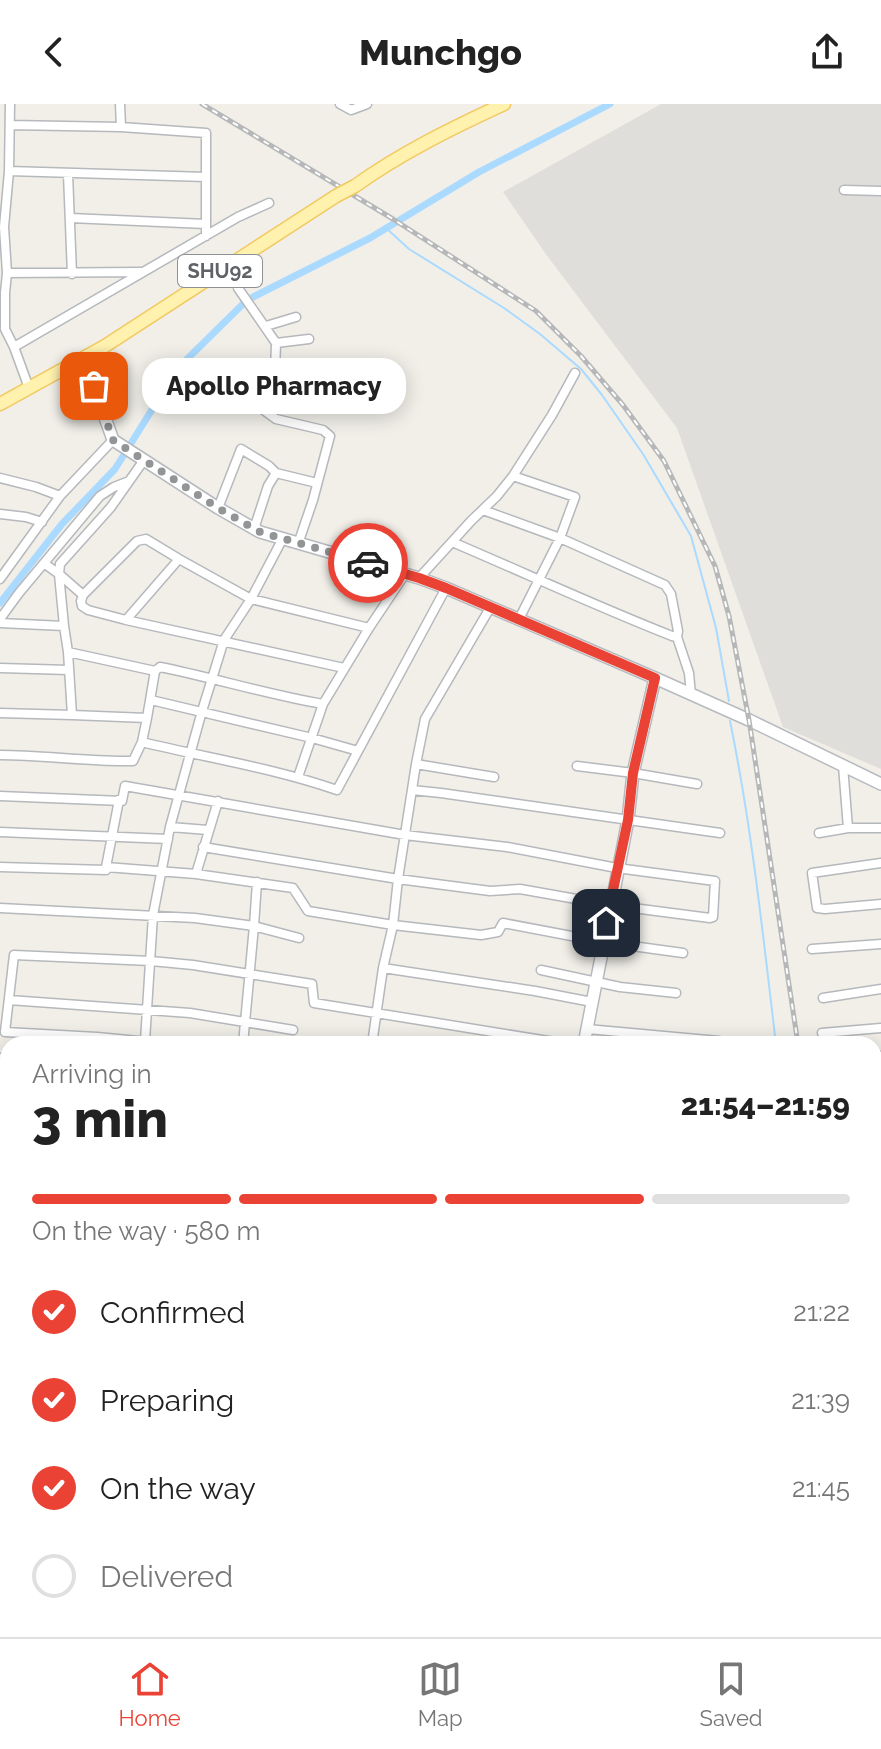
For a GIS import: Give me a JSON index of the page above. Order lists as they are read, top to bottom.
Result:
{
  "streets": {
    "main road": ["SHU92"]
  },
  "places": ["Apollo Pharmacy"],
  "page": {
    "header": "Munchgo",
    "bubble": "Apollo Pharmacy",
    "heading": ["3 min", "Arriving in", "21:54–21:59"],
    "bar": "On the way · 580 m",
    "list": [
      ["Confirmed", "21:22"],
      ["Preparing", "21:39"],
      ["On the way", "21:45"],
      "Delivered"
    ],
    "tabs": ["Home", "Map", "Saved"]
  }
}
